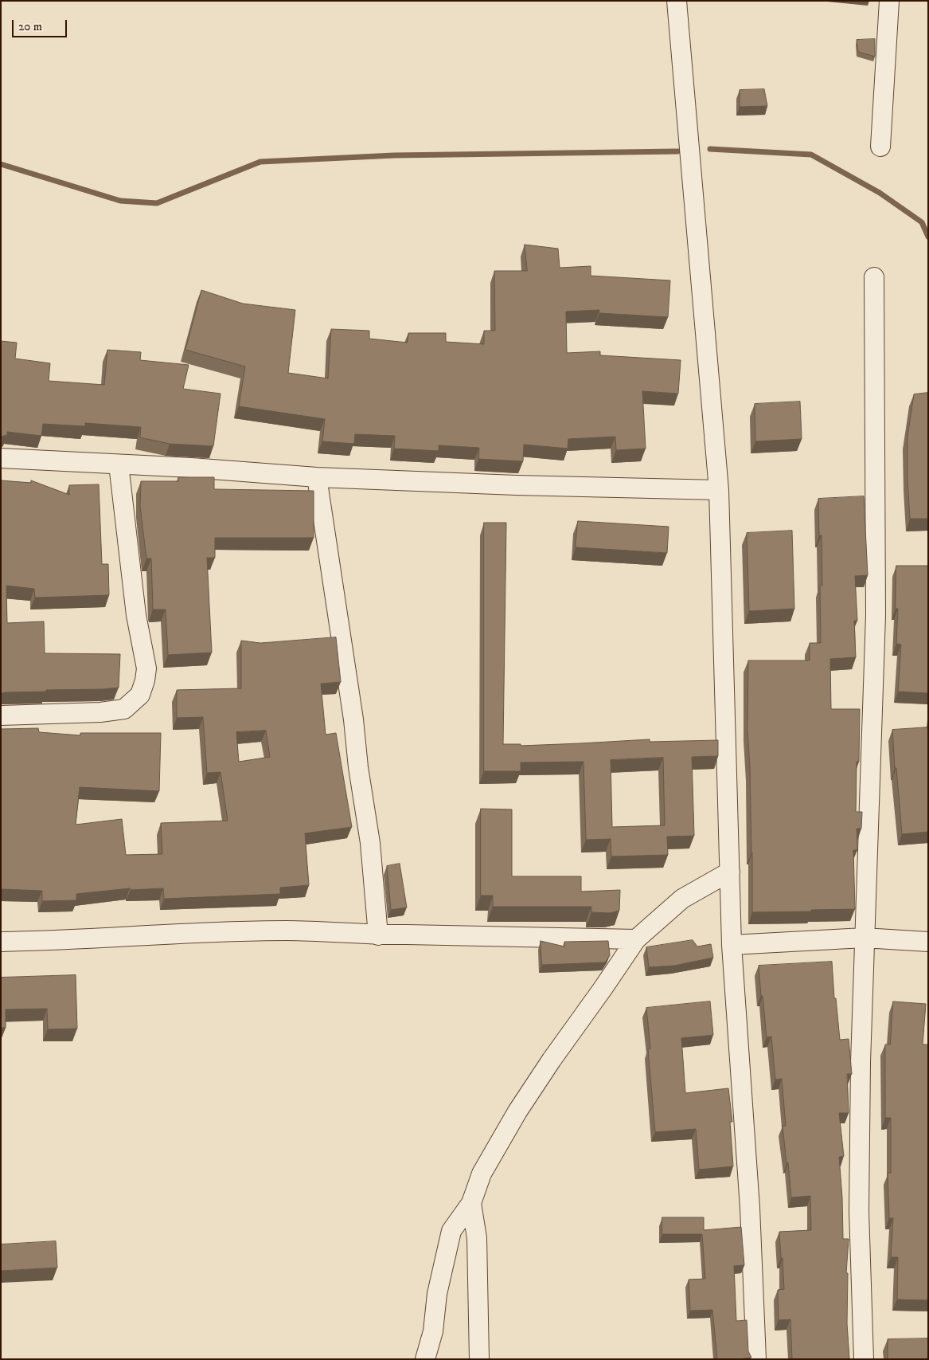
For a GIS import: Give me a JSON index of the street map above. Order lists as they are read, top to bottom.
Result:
{
  "scale_bar": "20 m"
}
